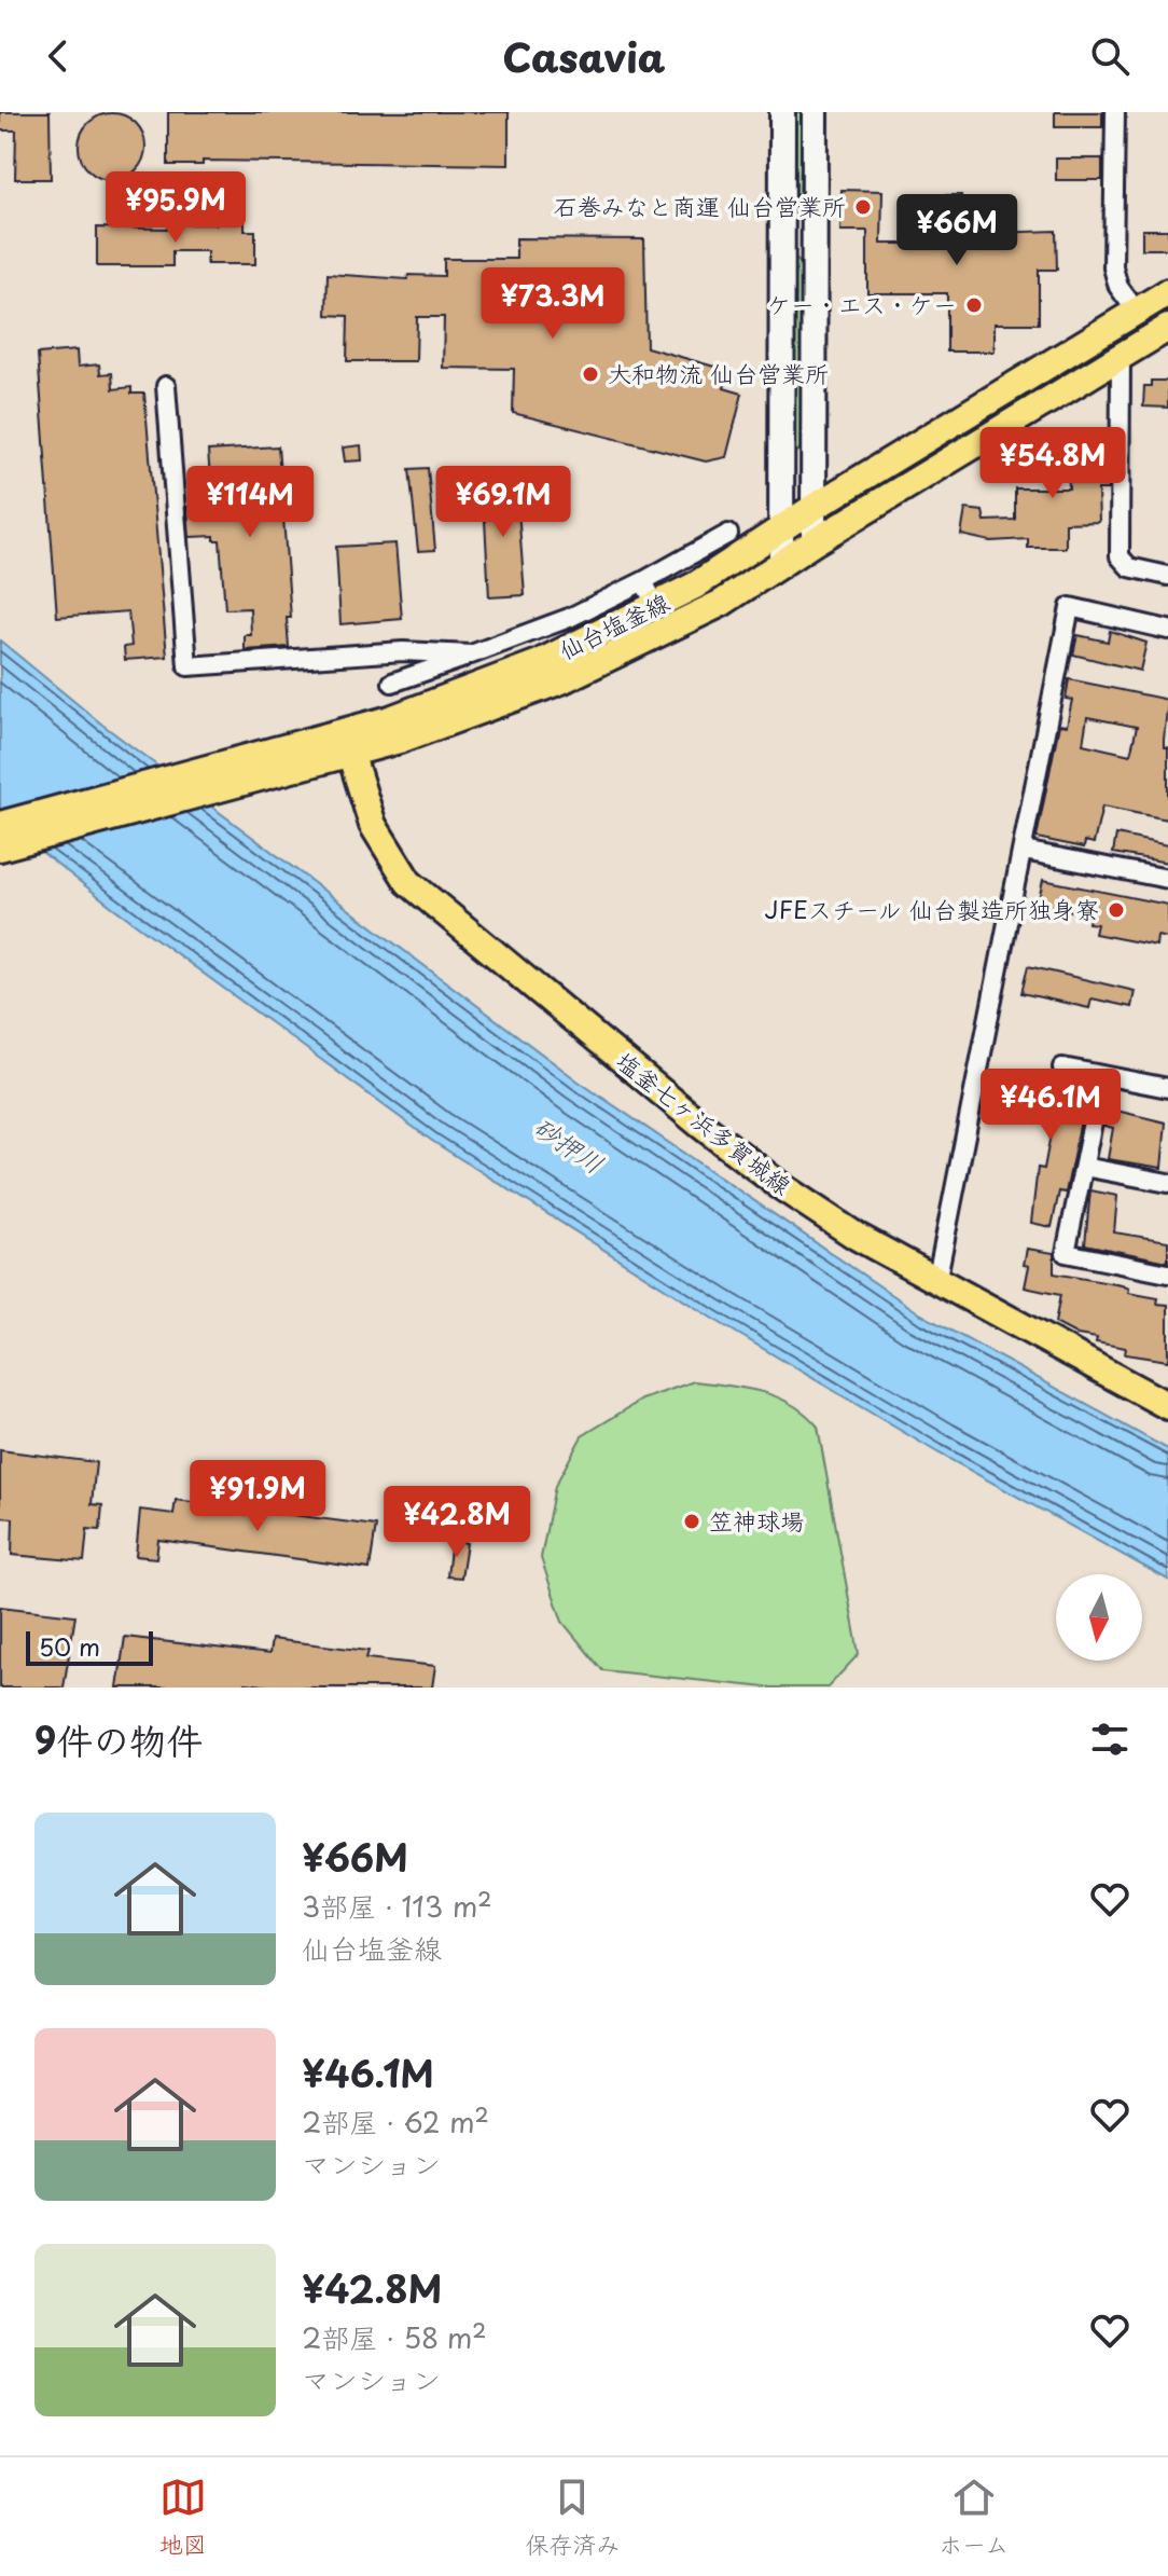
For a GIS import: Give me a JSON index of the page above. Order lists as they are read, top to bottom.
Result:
{
  "streets": {
    "main road": ["仙台塩釜線", "塩釜七ヶ浜多賀城線"]
  },
  "crossings": [
    ["仙台塩釜線", "塩釜七ヶ浜多賀城線"]
  ],
  "water": ["砂押川"],
  "places": [
    "石巻みなと商運 仙台営業所",
    "ケー・エス・ケー",
    "大和物流 仙台営業所",
    "JFEスチール 仙台製造所独身寮",
    "笠神球場"
  ],
  "scale_bar": "50 m",
  "north": "bottom",
  "page": {
    "header": "Casavia",
    "price": [
      "¥95.9M",
      "¥66M",
      "¥73.3M",
      "¥54.8M",
      "¥114M",
      "¥69.1M",
      "¥46.1M",
      "¥91.9M",
      "¥42.8M"
    ],
    "scale": "50 m",
    "heading": "9件の物件",
    "list": [
      {
        "name": "¥66M",
        "note": "3部屋 · 113 m² · 仙台塩釜線"
      },
      {
        "name": "¥46.1M",
        "note": "2部屋 · 62 m² · マンション"
      },
      {
        "name": "¥42.8M",
        "note": "2部屋 · 58 m² · マンション"
      }
    ],
    "tabs": ["地図", "保存済み", "ホーム"]
  }
}
